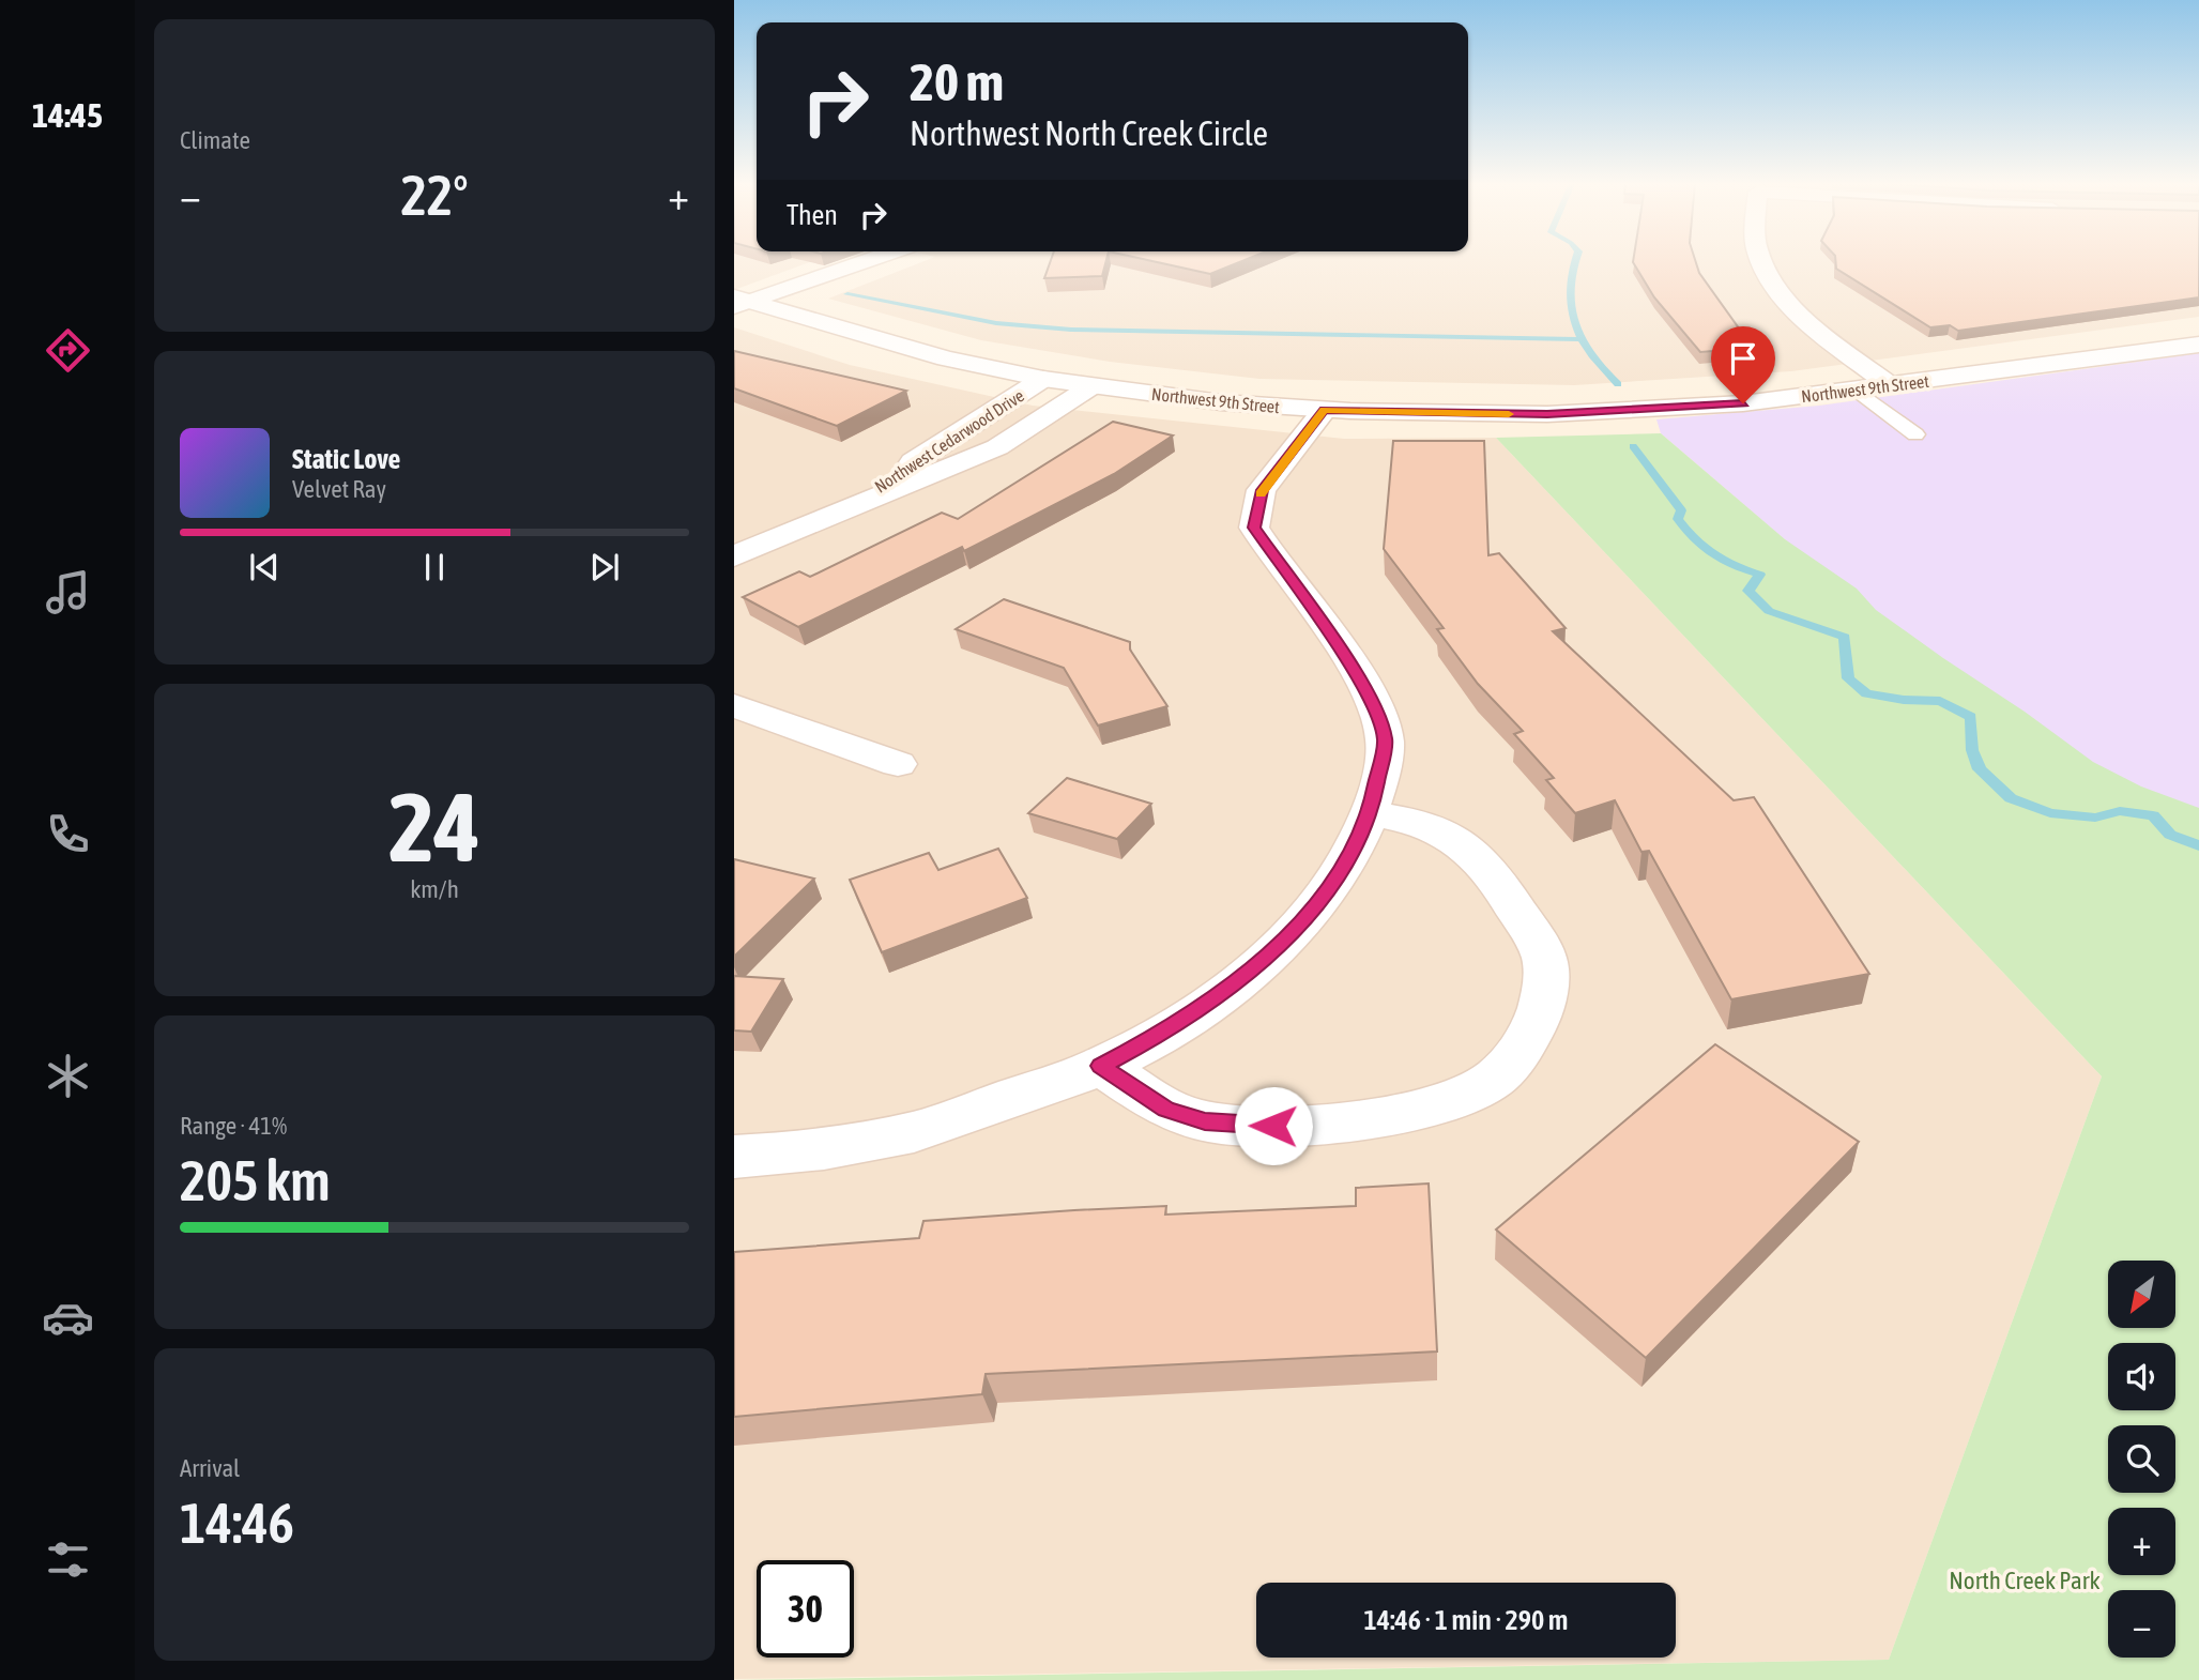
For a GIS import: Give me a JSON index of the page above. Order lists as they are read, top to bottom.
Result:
{
  "streets": {
    "street": ["Northwest 9th Street", "Northwest Cedarwood Drive"]
  },
  "crossings": [
    ["Northwest 9th Street", "Northwest Cedarwood Drive"]
  ],
  "parks": ["North Creek Park"],
  "north": "bottom left",
  "page": {
    "tabs": "14:45",
    "tile": [
      "Climate",
      ["24", "km/h"],
      ["Range · 41%", "205 km"],
      ["Arrival", "14:46"]
    ],
    "turn": ["20 m", "Northwest North Creek Circle"],
    "heat": ["−", "22°", "+"],
    "then": "Then",
    "song": ["Static Love", "Velvet Ray"],
    "map_buttons": ["+", "−"],
    "limit": "30",
    "trip": "14:46 · 1 min · 290 m"
  }
}
